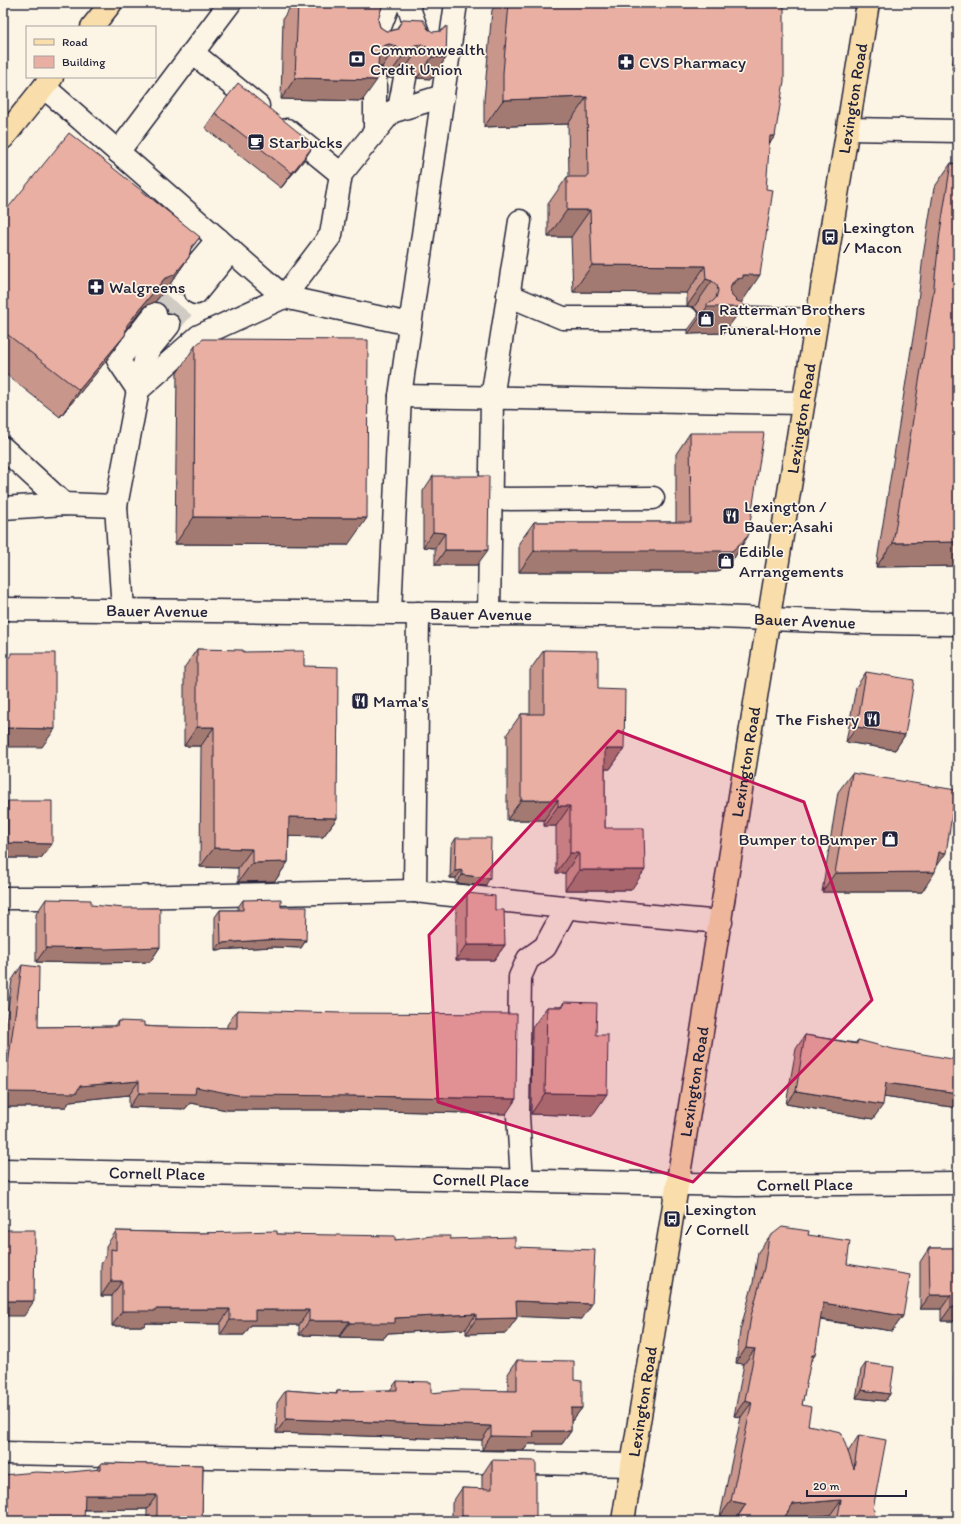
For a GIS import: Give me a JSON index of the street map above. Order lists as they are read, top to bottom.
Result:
{
  "streets": {
    "main road": ["Lexington Road"],
    "street": ["Bauer Avenue", "Cornell Place"]
  },
  "crossings": [
    ["Lexington Road", "Bauer Avenue"],
    ["Lexington Road", "Cornell Place"]
  ],
  "places": {
    "bank": ["Commonwealth Credit Union"],
    "pharmacy": ["CVS Pharmacy", "Walgreens"],
    "cafe": ["Starbucks"],
    "bus stop": ["Lexington / Macon", "Lexington / Cornell"],
    "shop": ["Ratterman Brothers Funeral Home", "Edible Arrangements", "Bumper to Bumper"],
    "restaurant": ["Lexington / Bauer;Asahi", "Mama's", "The Fishery"]
  },
  "legend": ["Road", "Building"],
  "scale_bar": "20 m"
}
